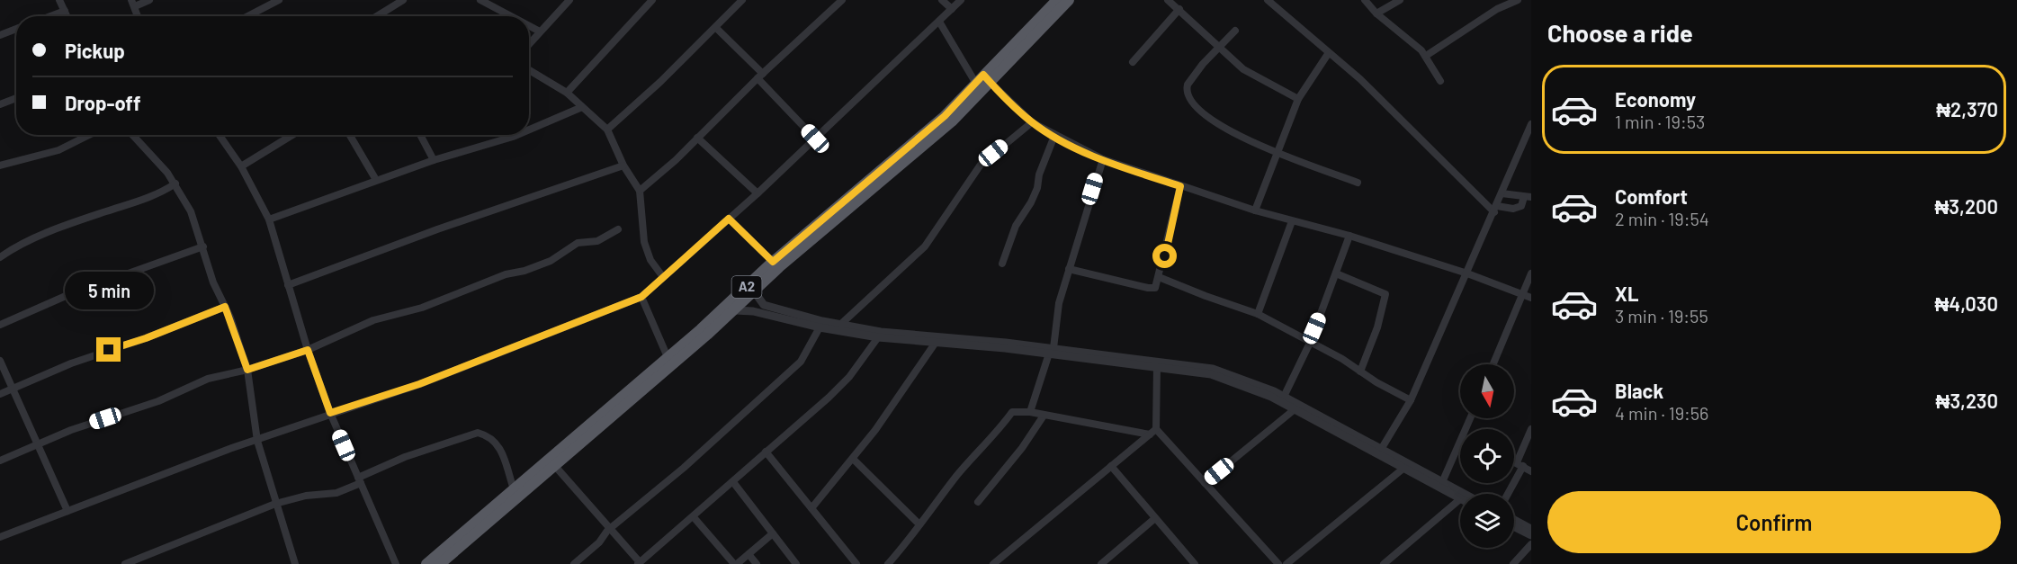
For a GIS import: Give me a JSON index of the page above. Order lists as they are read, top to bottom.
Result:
{
  "streets": {
    "highway": ["A2"]
  },
  "north": "bottom",
  "page": {
    "heading": "Choose a ride",
    "banner": ["Pickup", "Drop-off"],
    "list": [
      {
        "name": "Economy",
        "note": "1 min · 19:53",
        "value": "₦2,370"
      },
      {
        "name": "Comfort",
        "note": "2 min · 19:54",
        "value": "₦3,200"
      },
      {
        "name": "XL",
        "note": "3 min · 19:55",
        "value": "₦4,030"
      },
      {
        "name": "Black",
        "note": "4 min · 19:56",
        "value": "₦3,230"
      }
    ],
    "bubble": "5 min",
    "buttons": "Confirm"
  }
}
